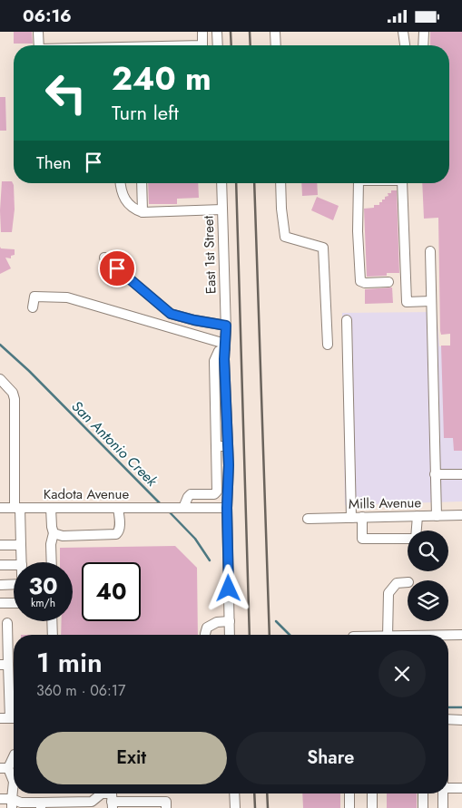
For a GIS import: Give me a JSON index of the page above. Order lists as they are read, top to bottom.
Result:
{
  "streets": {
    "street": ["East 1st Street", "Kadota Avenue", "Mills Avenue"]
  },
  "crossings": [
    ["East 1st Street", "Kadota Avenue"]
  ],
  "water": ["San Antonio Creek"],
  "page": {
    "status": "06:16",
    "turn": ["240 m", "Turn left"],
    "then": "Then",
    "speed": "30 km/h",
    "limit": "40",
    "heading": ["1 min", "360 m · 06:17"],
    "buttons": ["Exit", "Share"]
  }
}
